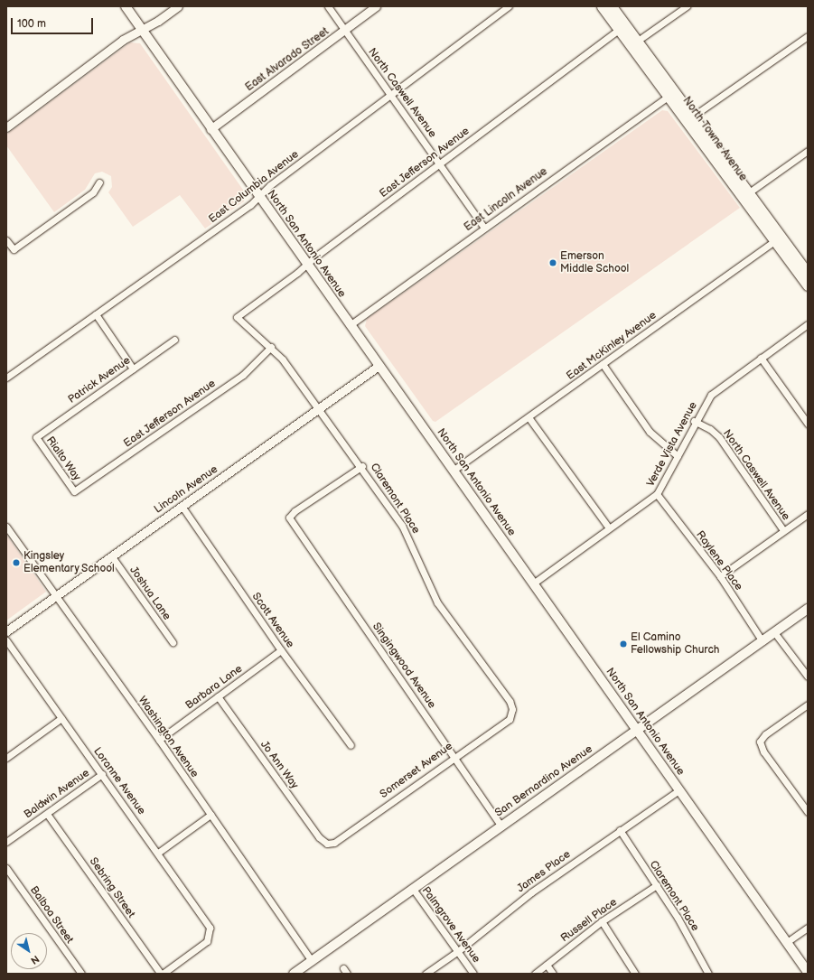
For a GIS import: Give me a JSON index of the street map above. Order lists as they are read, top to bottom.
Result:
{
  "streets": {
    "main road": ["North Towne Avenue", "North San Antonio Avenue", "San Bernardino Avenue"],
    "street": [
      "East Alvarado Street",
      "North Caswell Avenue",
      "East Jefferson Avenue",
      "East Columbia Avenue",
      "East Lincoln Avenue",
      "East McKinley Avenue",
      "Patrick Avenue",
      "Verde Vista Avenue",
      "Rialto Way",
      "Lincoln Avenue",
      "Claremont Place",
      "Raylene Place",
      "Joshua Lane",
      "Scott Avenue",
      "Singingwood Avenue",
      "Barbara Lane",
      "Washington Avenue",
      "Jo Ann Way",
      "Somerset Avenue",
      "Loranne Avenue",
      "Baldwin Avenue",
      "James Place",
      "Sebring Street",
      "Balboa Street",
      "Russell Place",
      "Palmgrove Avenue"
    ]
  },
  "crossings": [
    ["East Alvarado Street", "North Caswell Avenue"],
    ["East Alvarado Street", "North San Antonio Avenue"],
    ["North Caswell Avenue", "East Jefferson Avenue"],
    ["North Caswell Avenue", "East Columbia Avenue"],
    ["North Caswell Avenue", "East Lincoln Avenue"],
    ["North Caswell Avenue", "Verde Vista Avenue"],
    ["North Towne Avenue", "East Jefferson Avenue"],
    ["North Towne Avenue", "East Lincoln Avenue"],
    ["North Towne Avenue", "East McKinley Avenue"],
    ["East Jefferson Avenue", "North San Antonio Avenue"],
    ["East Jefferson Avenue", "Rialto Way"],
    ["East Jefferson Avenue", "Claremont Place"],
    ["East Columbia Avenue", "North San Antonio Avenue"],
    ["East Lincoln Avenue", "North San Antonio Avenue"],
    ["North San Antonio Avenue", "East McKinley Avenue"],
    ["North San Antonio Avenue", "Verde Vista Avenue"],
    ["North San Antonio Avenue", "Lincoln Avenue"],
    ["North San Antonio Avenue", "San Bernardino Avenue"],
    ["North San Antonio Avenue", "James Place"],
    ["Patrick Avenue", "Rialto Way"],
    ["Verde Vista Avenue", "Raylene Place"],
    ["Lincoln Avenue", "Claremont Place"],
    ["Lincoln Avenue", "Joshua Lane"],
    ["Lincoln Avenue", "Scott Avenue"],
    ["Lincoln Avenue", "Washington Avenue"],
    ["Claremont Place", "Singingwood Avenue"],
    ["Claremont Place", "Somerset Avenue"],
    ["Claremont Place", "James Place"],
    ["Claremont Place", "Russell Place"],
    ["Raylene Place", "San Bernardino Avenue"],
    ["Scott Avenue", "Barbara Lane"],
    ["Singingwood Avenue", "Somerset Avenue"],
    ["Singingwood Avenue", "San Bernardino Avenue"],
    ["Barbara Lane", "Washington Avenue"],
    ["Barbara Lane", "Jo Ann Way"],
    ["Washington Avenue", "San Bernardino Avenue"],
    ["Jo Ann Way", "Somerset Avenue"],
    ["Loranne Avenue", "Baldwin Avenue"],
    ["Loranne Avenue", "Sebring Street"],
    ["San Bernardino Avenue", "Palmgrove Avenue"],
    ["Baldwin Avenue", "Sebring Street"],
    ["James Place", "Palmgrove Avenue"]
  ],
  "places": ["Emerson Middle School", "Kingsley Elementary School", "El Camino Fellowship Church"],
  "scale_bar": "100 m",
  "north": "bottom right"
}
